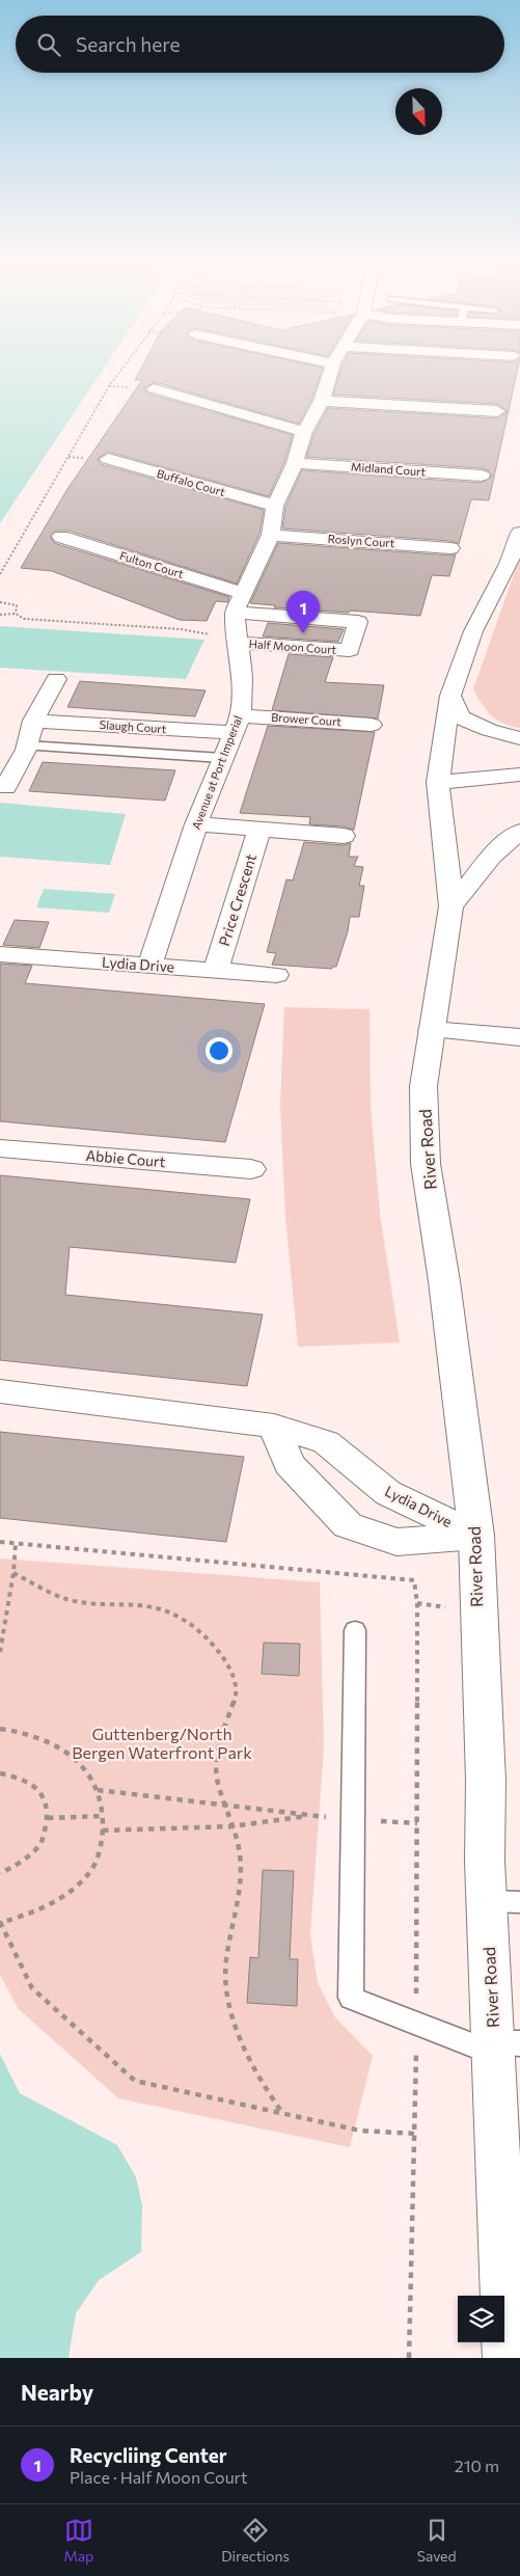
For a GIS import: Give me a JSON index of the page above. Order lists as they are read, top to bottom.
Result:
{
  "streets": {
    "street": [
      "Midland Court",
      "Buffalo Court",
      "Roslyn Court",
      "Fulton Court",
      "Half Moon Court",
      "Brower Court",
      "Slaugh Court",
      "Avenue at Port Imperial",
      "Price Crescent",
      "Lydia Drive",
      "River Road",
      "Abbie Court"
    ]
  },
  "crossings": [
    ["Midland Court", "Avenue at Port Imperial"],
    ["Buffalo Court", "Avenue at Port Imperial"],
    ["Roslyn Court", "Avenue at Port Imperial"],
    ["Fulton Court", "Avenue at Port Imperial"],
    ["Half Moon Court", "Avenue at Port Imperial"],
    ["Brower Court", "Slaugh Court"],
    ["Brower Court", "Avenue at Port Imperial"],
    ["Slaugh Court", "Avenue at Port Imperial"],
    ["Avenue at Port Imperial", "Lydia Drive"],
    ["Price Crescent", "Lydia Drive"],
    ["Lydia Drive", "River Road"]
  ],
  "parks": ["Guttenberg/North Bergen Waterfront Park"],
  "north": "bottom",
  "page": {
    "search": "Search here",
    "pins": "1",
    "heading": "Nearby",
    "list": [
      {
        "mark": "1",
        "name": "Recycliing Center",
        "note": "Place · Half Moon Court",
        "value": "210 m"
      }
    ],
    "nav": ["Map", "Directions", "Saved"]
  }
}
